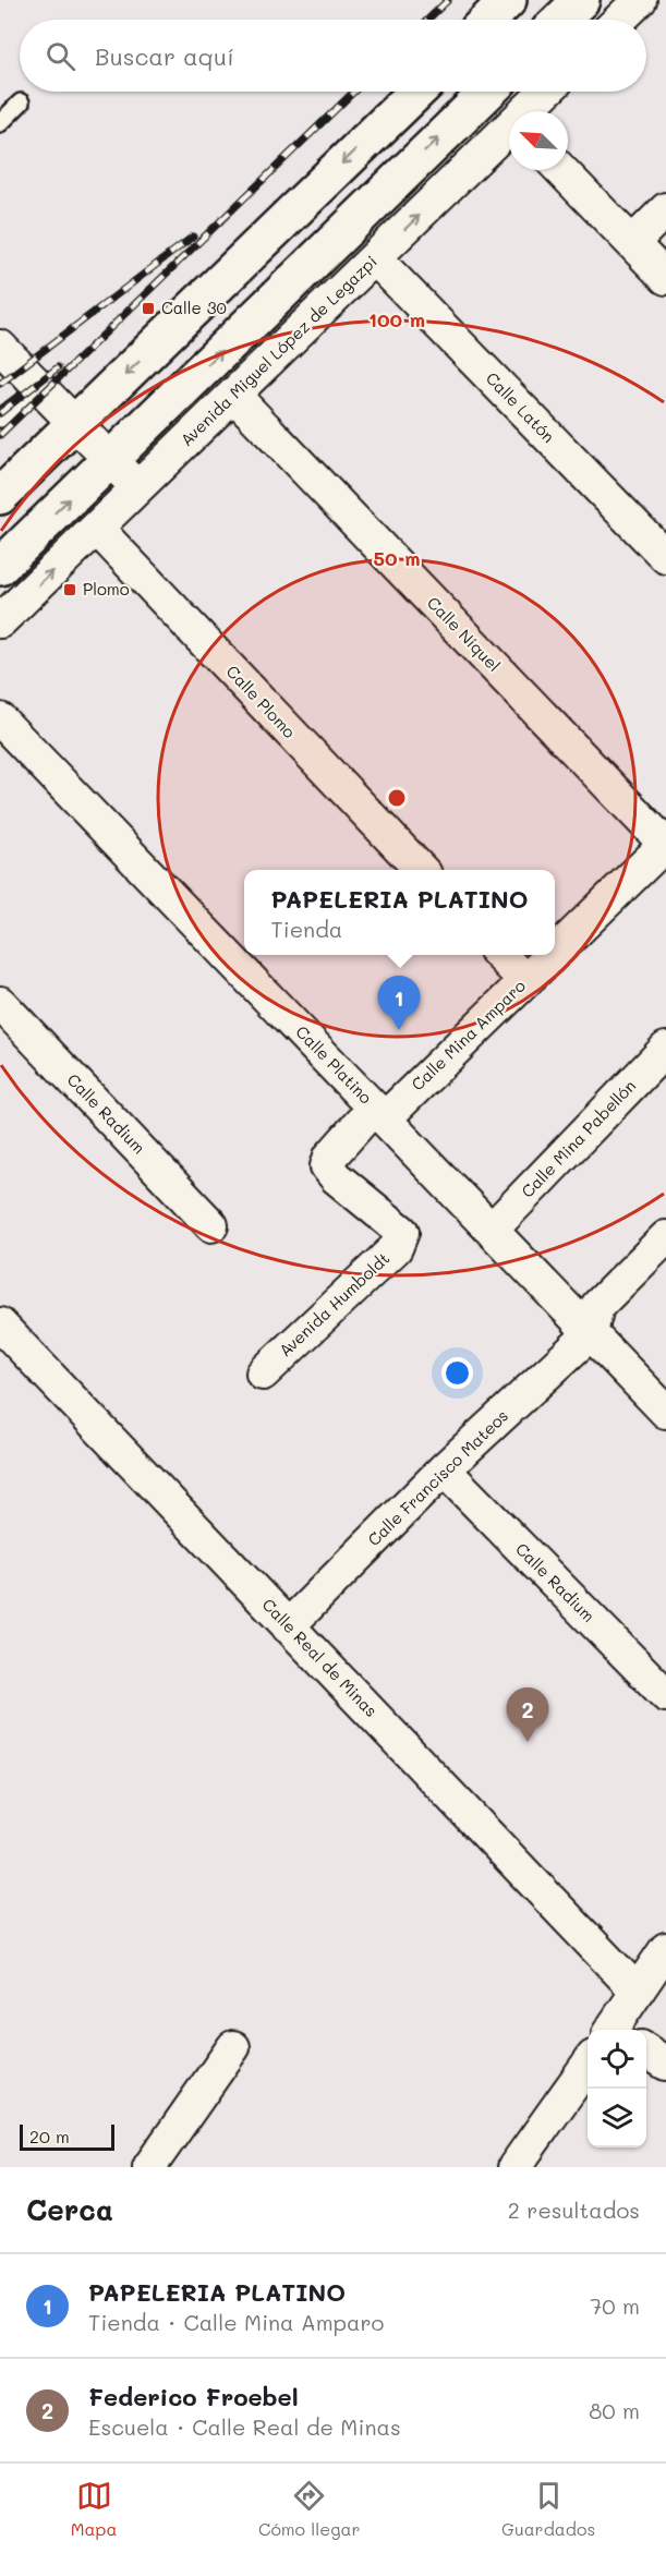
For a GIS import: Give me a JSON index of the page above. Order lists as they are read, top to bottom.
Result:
{
  "streets": {
    "street": [
      "Avenida Miguel López de Legazpi",
      "Calle Latón",
      "Calle Níquel",
      "Calle Plomo",
      "Calle Mina Amparo",
      "Calle Platino",
      "Calle Radium",
      "Calle Mina Pabellón",
      "Avenida Humboldt",
      "Calle Francisco Mateos",
      "Calle Real de Minas"
    ]
  },
  "crossings": [
    ["Avenida Miguel López de Legazpi", "Calle Latón"],
    ["Avenida Miguel López de Legazpi", "Calle Níquel"],
    ["Avenida Miguel López de Legazpi", "Calle Plomo"],
    ["Calle Níquel", "Calle Mina Amparo"],
    ["Calle Mina Amparo", "Calle Platino"],
    ["Calle Mina Amparo", "Avenida Humboldt"],
    ["Calle Platino", "Calle Mina Pabellón"],
    ["Calle Platino", "Calle Francisco Mateos"],
    ["Calle Radium", "Calle Francisco Mateos"],
    ["Calle Francisco Mateos", "Calle Real de Minas"]
  ],
  "one_way": ["Avenida Miguel López de Legazpi"],
  "places": {
    "transit": ["Calle 30", "Plomo"]
  },
  "scale_bar": "20 m",
  "north": "top left",
  "page": {
    "search": "Buscar aquí",
    "popup": ["PAPELERIA PLATINO", "Tienda"],
    "pins": ["1", "2"],
    "scale": "20 m",
    "heading": ["Cerca", "2 resultados"],
    "list": [
      {
        "mark": "1",
        "name": "PAPELERIA PLATINO",
        "note": "Tienda · Calle Mina Amparo",
        "value": "70 m"
      },
      {
        "mark": "2",
        "name": "Federico Froebel",
        "note": "Escuela · Calle Real de Minas",
        "value": "80 m"
      }
    ],
    "nav": ["Mapa", "Cómo llegar", "Guardados"]
  },
  "rings": ["100 m", "50 m"]
}
